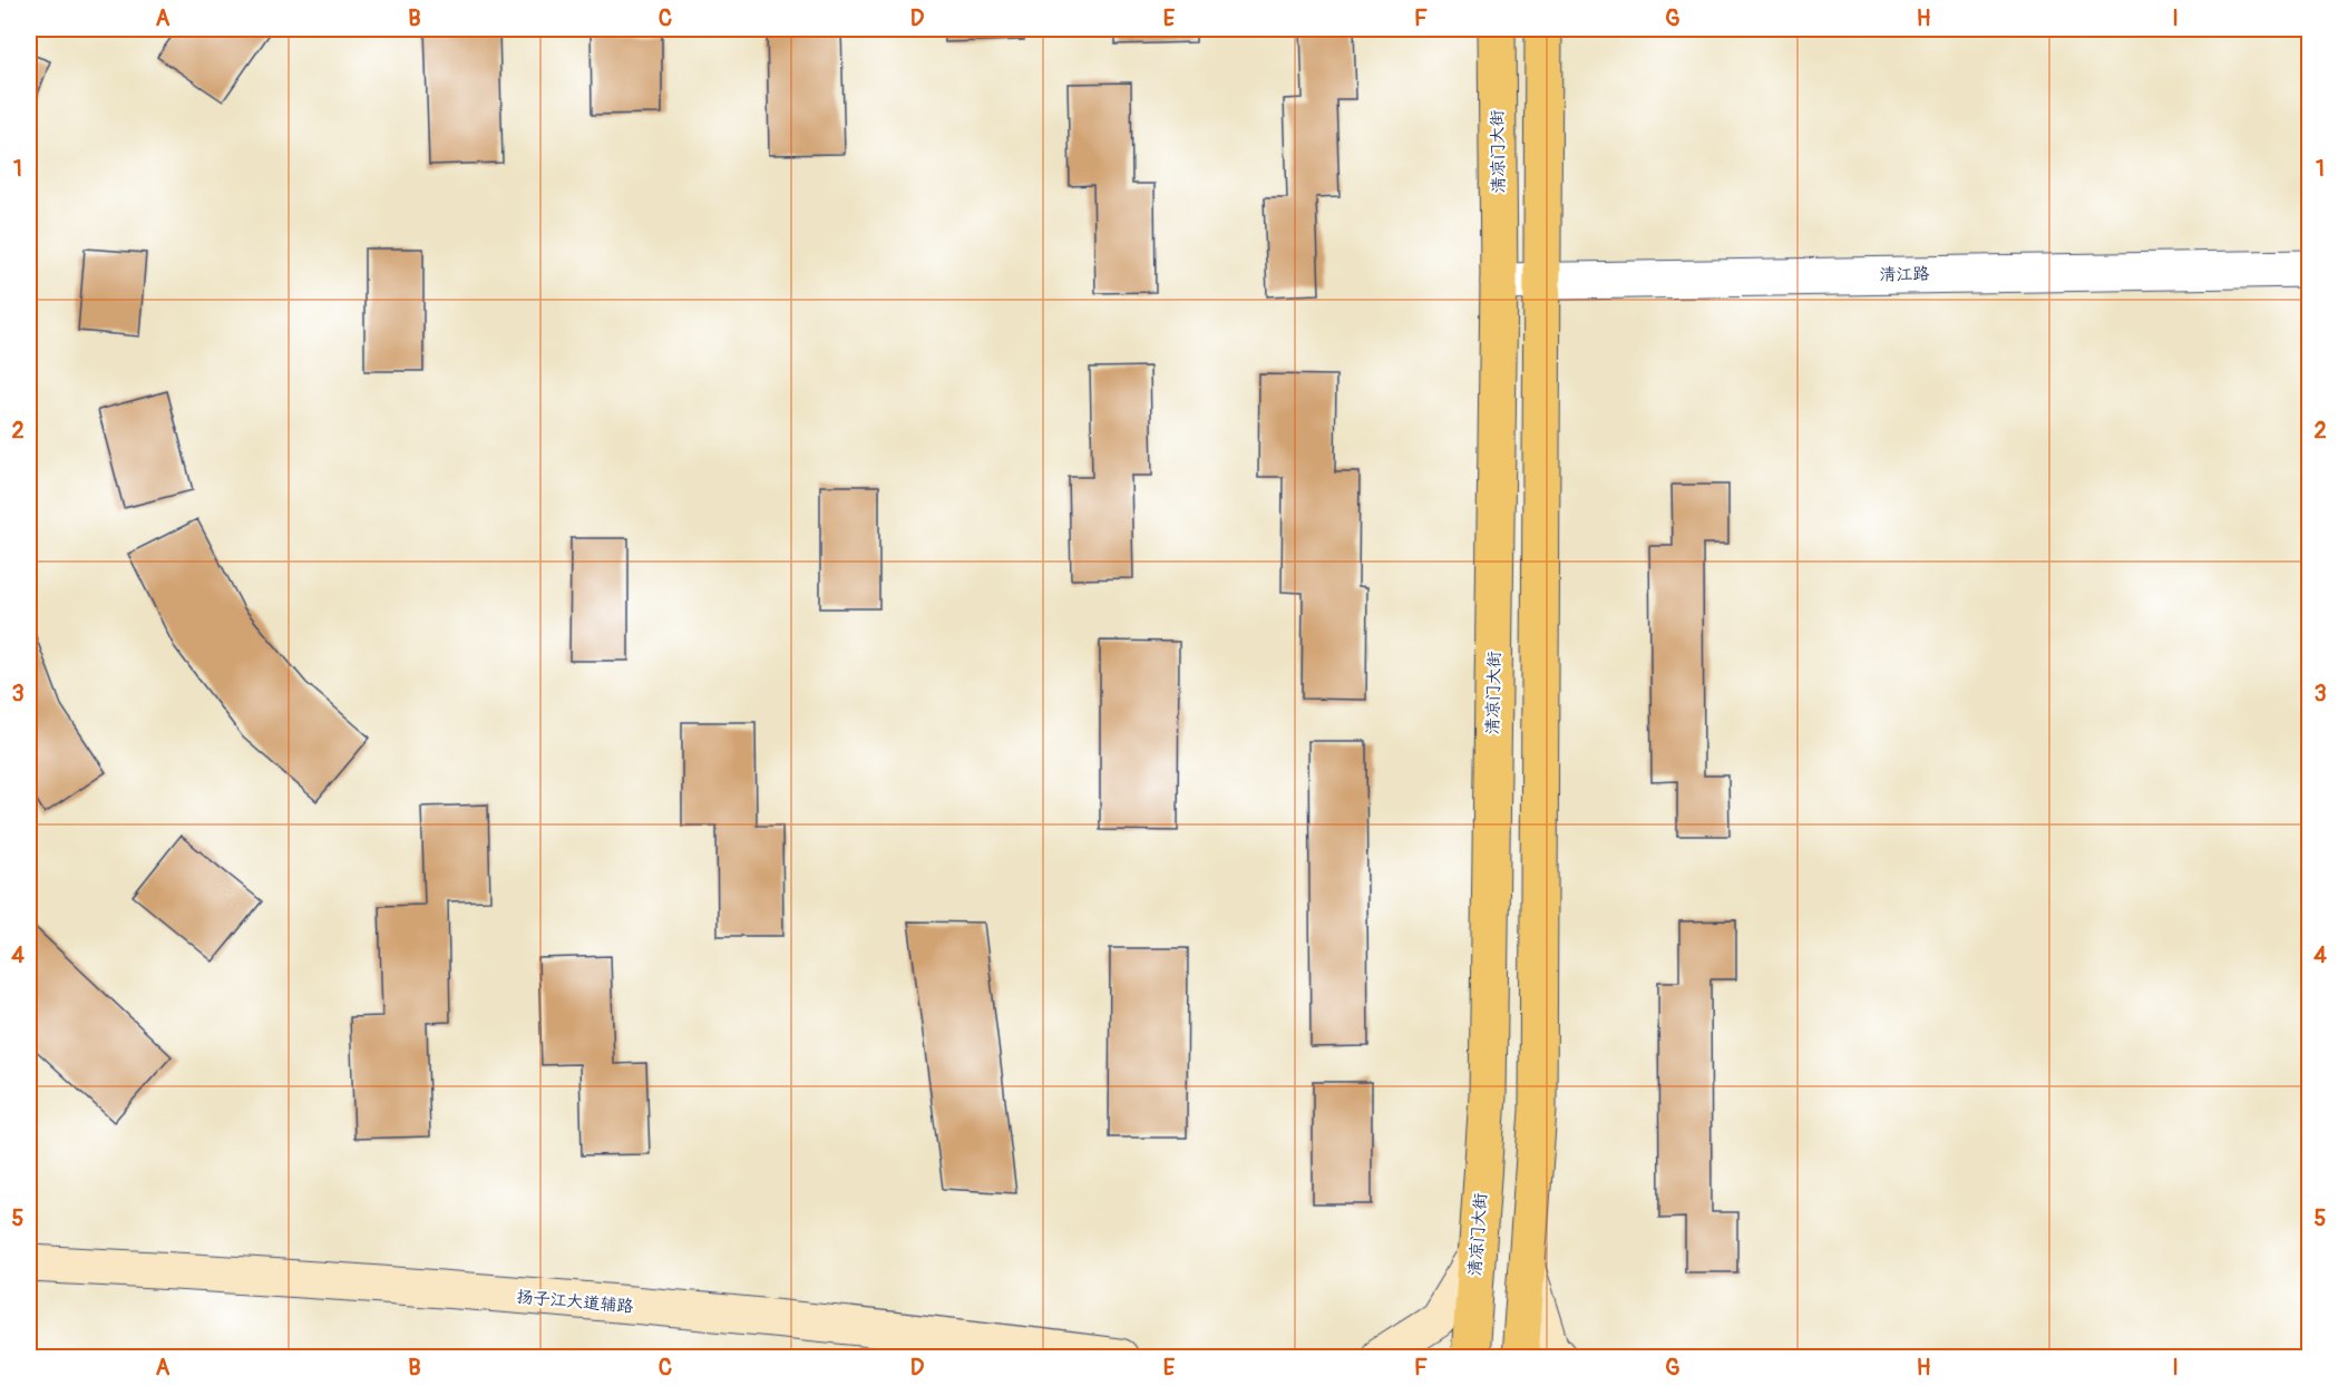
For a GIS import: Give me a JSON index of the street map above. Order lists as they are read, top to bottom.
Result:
{
  "streets": {
    "main road": ["清凉门大街", "扬子江大道辅路"],
    "street": ["清江路"]
  },
  "crossings": [
    ["清凉门大街", "清江路"]
  ],
  "grid": {
    "columns": [
      "A",
      "B",
      "C",
      "D",
      "E",
      "F",
      "G",
      "H",
      "I"
    ],
    "rows": [
      "1",
      "2",
      "3",
      "4",
      "5"
    ]
  }
}
